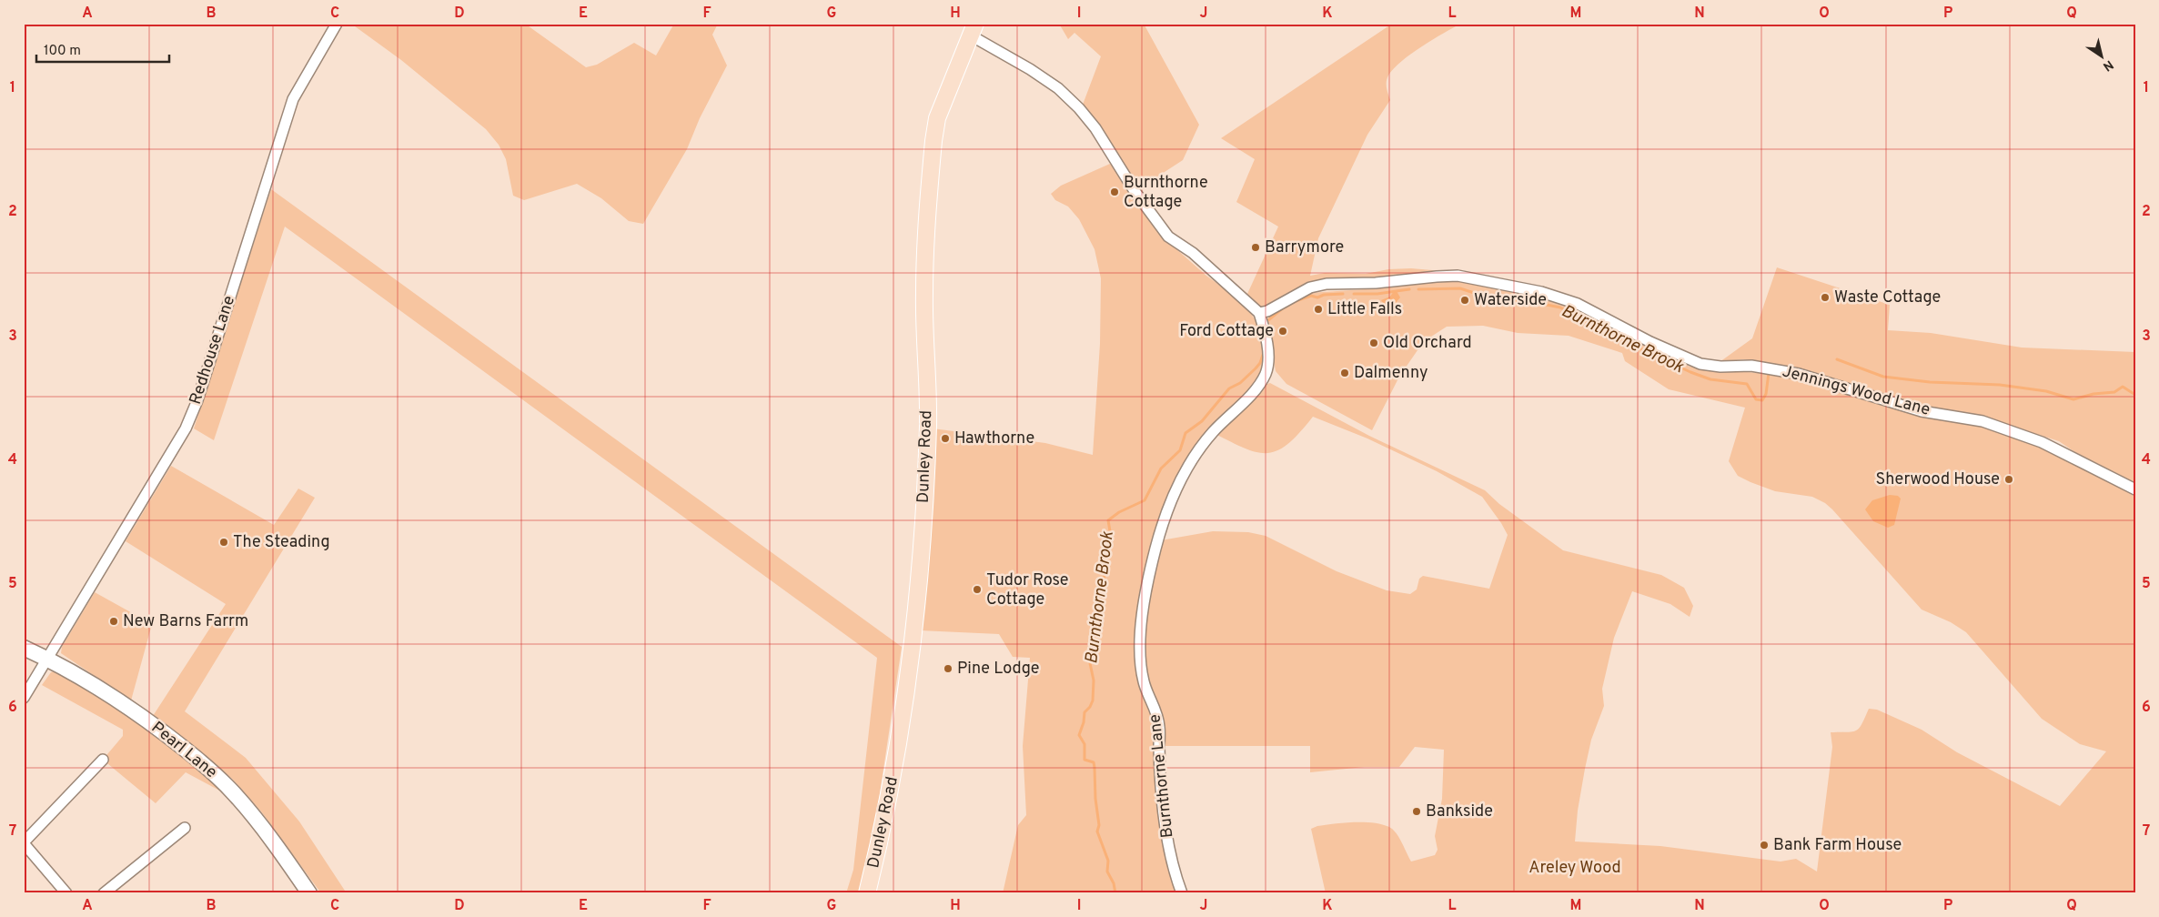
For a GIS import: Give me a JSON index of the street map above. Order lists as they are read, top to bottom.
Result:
{
  "streets": {
    "main road": ["Dunley Road", "Pearl Lane"],
    "street": ["Redhouse Lane", "Jennings Wood Lane", "Burnthorne Lane"]
  },
  "crossings": [
    ["Redhouse Lane", "Pearl Lane"],
    ["Jennings Wood Lane", "Burnthorne Lane"]
  ],
  "water": ["Burnthorne Brook"],
  "parks": ["Areley Wood"],
  "places": [
    "Burnthorne Cottage",
    "Barrymore",
    "Waste Cottage",
    "Waterside",
    "Little Falls",
    "Ford Cottage",
    "Old Orchard",
    "Dalmenny",
    "Hawthorne",
    "Sherwood House",
    "The Steading",
    "Tudor Rose Cottage",
    "New Barns Farrm",
    "Pine Lodge",
    "Bankside",
    "Bank Farm House"
  ],
  "scale_bar": "100 m",
  "north": "bottom right",
  "grid": {
    "columns": [
      "A",
      "B",
      "C",
      "D",
      "E",
      "F",
      "G",
      "H",
      "I",
      "J",
      "K",
      "L",
      "M",
      "N",
      "O",
      "P",
      "Q"
    ],
    "rows": [
      "1",
      "2",
      "3",
      "4",
      "5",
      "6",
      "7"
    ]
  }
}
